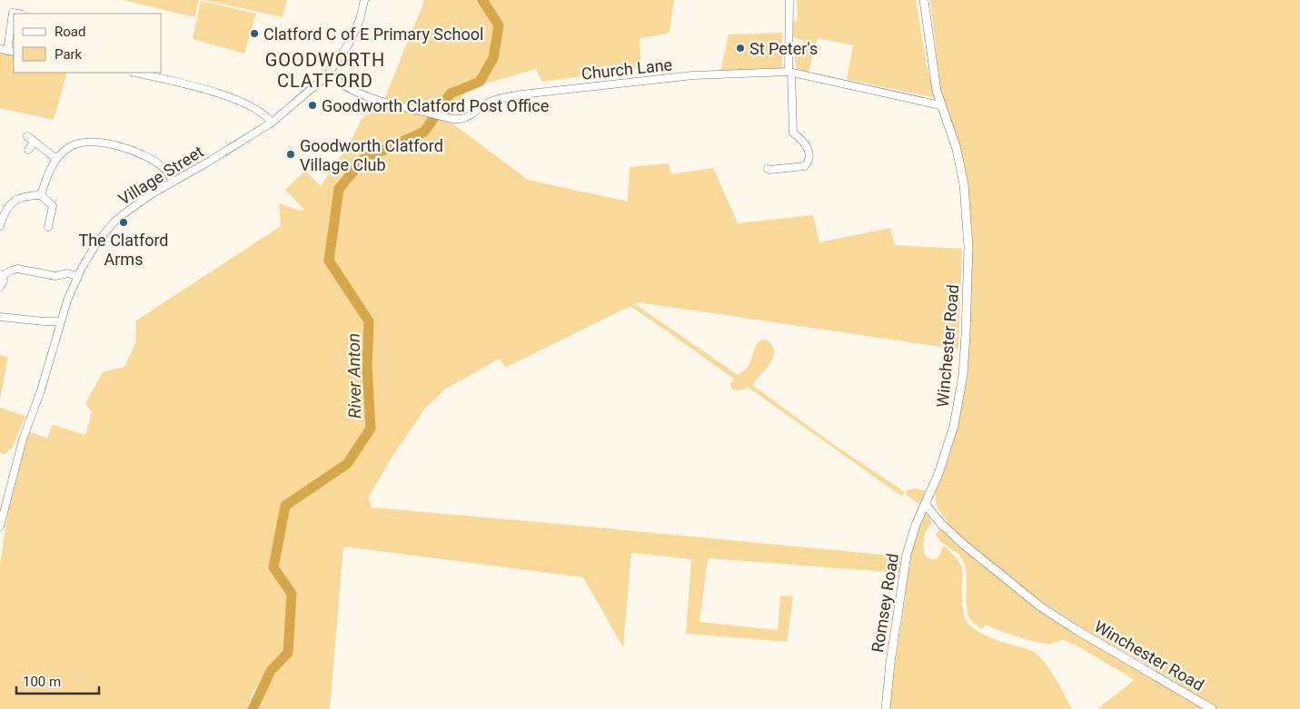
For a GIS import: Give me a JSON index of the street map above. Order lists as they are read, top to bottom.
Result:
{
  "streets": {
    "main road": ["Winchester Road", "Romsey Road"],
    "street": ["Church Lane", "Village Street"]
  },
  "crossings": [
    ["Church Lane", "Village Street"],
    ["Church Lane", "Winchester Road"],
    ["Winchester Road", "Romsey Road"]
  ],
  "districts": ["GOODWORTH CLATFORD"],
  "water": ["River Anton"],
  "places": [
    "Clatford C of E Primary School",
    "St Peter's",
    "Goodworth Clatford Post Office",
    "Goodworth Clatford Village Club",
    "The Clatford Arms"
  ],
  "legend": ["Road", "Park"],
  "scale_bar": "100 m"
}
